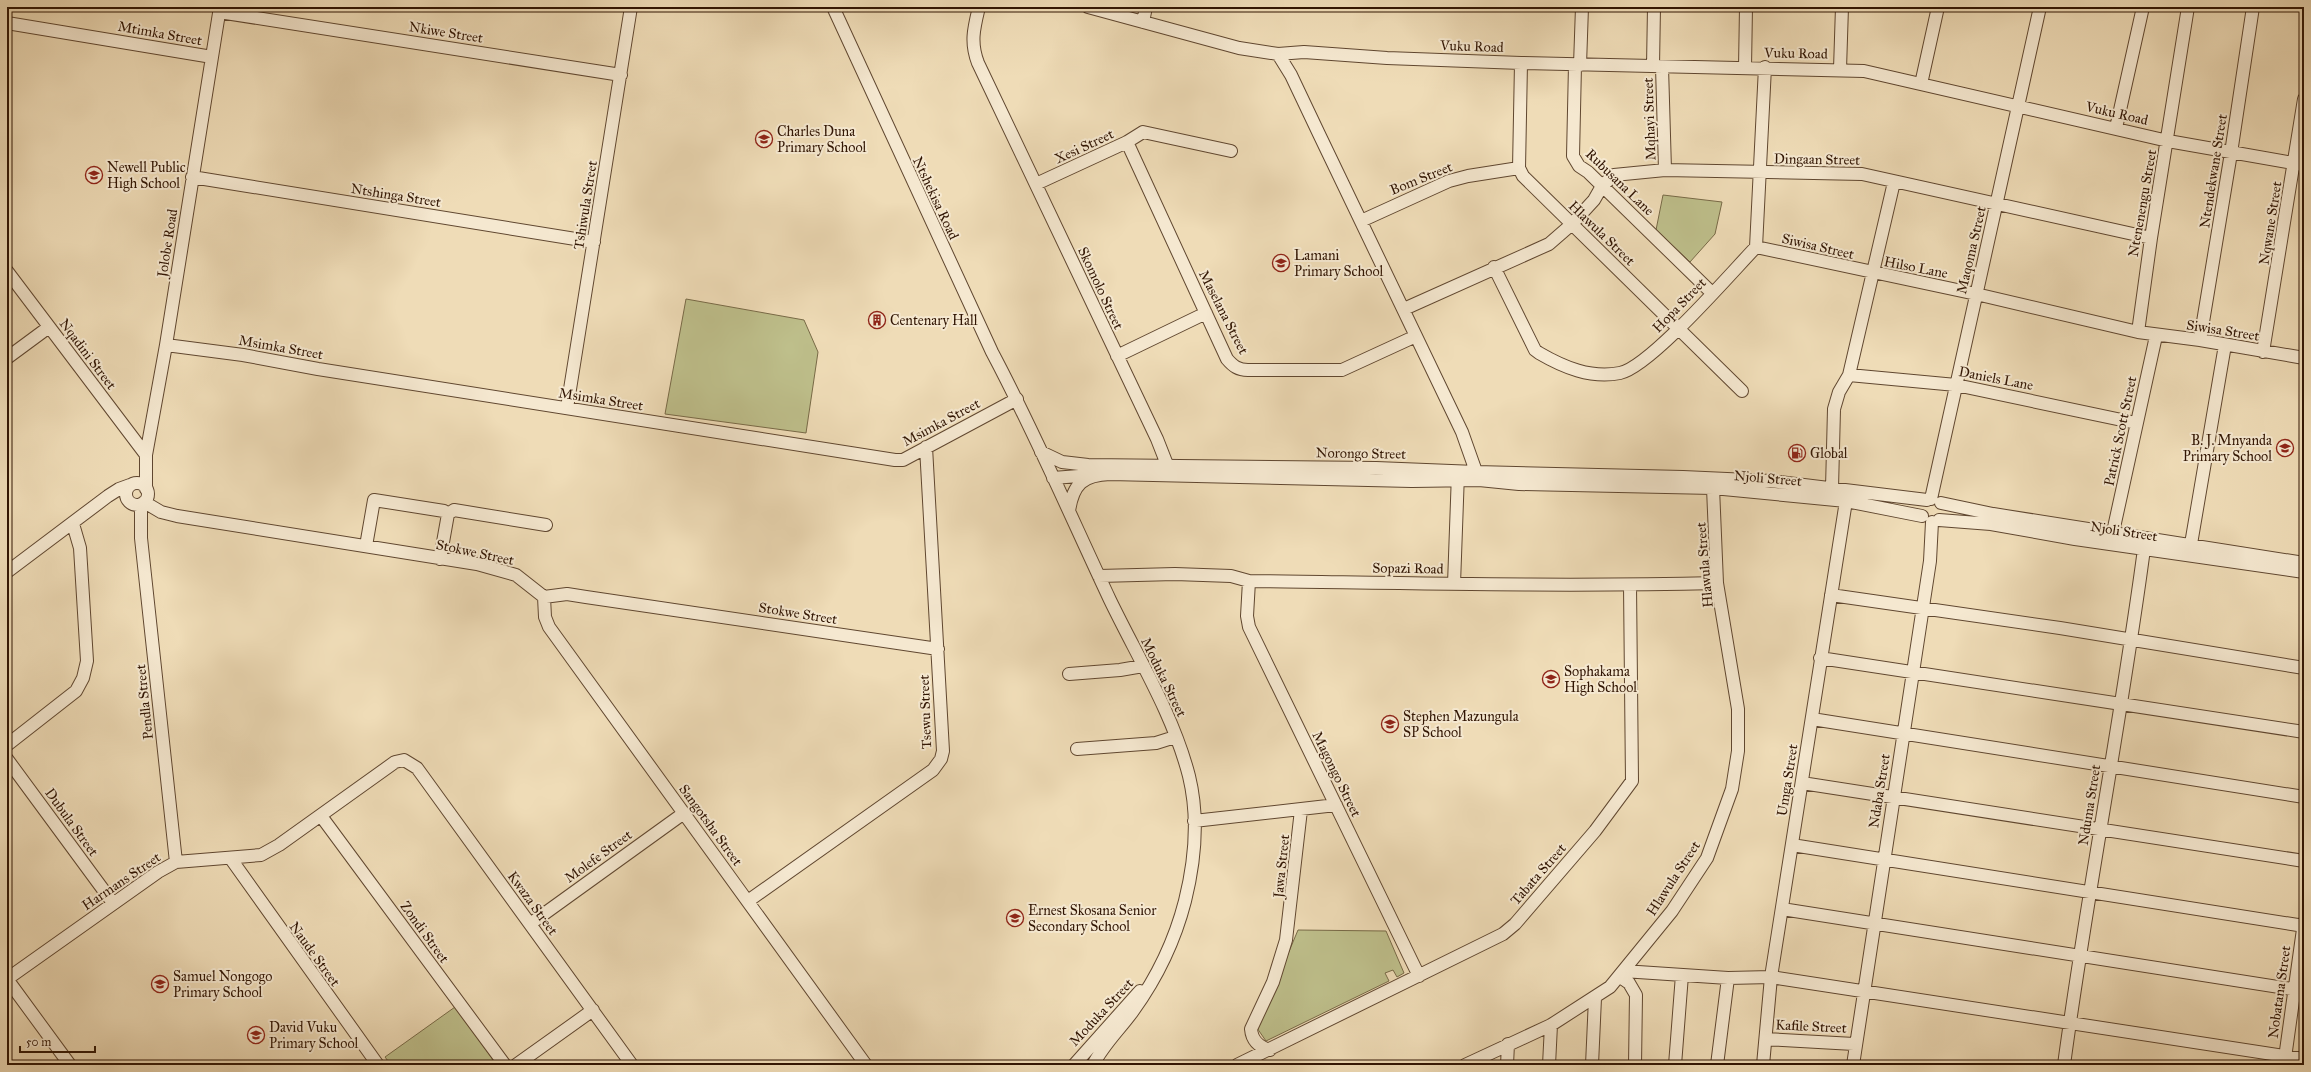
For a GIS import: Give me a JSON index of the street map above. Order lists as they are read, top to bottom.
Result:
{
  "streets": {
    "street": [
      "Nkiwe Street",
      "Mtimka Street",
      "Vuku Road",
      "Mqhayi Street",
      "Xesi Street",
      "Dingaan Street",
      "Ntendekwane Street",
      "Bom Street",
      "Rubusana Lane",
      "Ntshinga Street",
      "Ntshekisa Road",
      "Ntenenengu Street",
      "Tshiwula Street",
      "Nqwane Street",
      "Hlawula Street",
      "Jolobe Road",
      "Siwisa Street",
      "Maqoma Street",
      "Hilso Lane",
      "Skomolo Street",
      "Hopa Street",
      "Maselana Street",
      "Msimka Street",
      "Nqadini Street",
      "Daniels Lane",
      "Patrick Scott Street",
      "Norongo Street",
      "Njoli Street",
      "Stokwe Street",
      "Sopazi Road",
      "Moduka Street",
      "Pendla Street",
      "Tsewu Street",
      "Magongo Street",
      "Umga Street",
      "Ndaba Street",
      "Nduma Street",
      "Dubula Street",
      "Sangotsha Street",
      "Molefe Street",
      "Jawa Street",
      "Tabata Street",
      "Harmans Street",
      "Kwaza Street",
      "Zondi Street",
      "Naude Street",
      "Nobatana Street",
      "Kafile Street"
    ]
  },
  "crossings": [
    ["Nkiwe Street", "Tshiwula Street"],
    ["Nkiwe Street", "Jolobe Road"],
    ["Mtimka Street", "Jolobe Road"],
    ["Vuku Road", "Mqhayi Street"],
    ["Vuku Road", "Ntendekwane Street"],
    ["Vuku Road", "Rubusana Lane"],
    ["Vuku Road", "Ntenenengu Street"],
    ["Vuku Road", "Nqwane Street"],
    ["Vuku Road", "Maqoma Street"],
    ["Mqhayi Street", "Dingaan Street"],
    ["Xesi Street", "Skomolo Street"],
    ["Xesi Street", "Maselana Street"],
    ["Dingaan Street", "Rubusana Lane"],
    ["Dingaan Street", "Ntenenengu Street"],
    ["Dingaan Street", "Hlawula Street"],
    ["Dingaan Street", "Maqoma Street"],
    ["Dingaan Street", "Hilso Lane"],
    ["Ntendekwane Street", "Siwisa Street"],
    ["Bom Street", "Hlawula Street"],
    ["Rubusana Lane", "Hopa Street"],
    ["Ntshinga Street", "Tshiwula Street"],
    ["Ntshinga Street", "Jolobe Road"],
    ["Ntshekisa Road", "Msimka Street"],
    ["Ntshekisa Road", "Moduka Street"],
    ["Ntenenengu Street", "Siwisa Street"],
    ["Ntenenengu Street", "Hilso Lane"],
    ["Tshiwula Street", "Msimka Street"],
    ["Nqwane Street", "Siwisa Street"],
    ["Hlawula Street", "Hopa Street"],
    ["Hlawula Street", "Njoli Street"],
    ["Hlawula Street", "Sopazi Road"],
    ["Jolobe Road", "Msimka Street"],
    ["Jolobe Road", "Nqadini Street"],
    ["Jolobe Road", "Stokwe Street"],
    ["Jolobe Road", "Pendla Street"],
    ["Siwisa Street", "Hilso Lane"],
    ["Siwisa Street", "Hopa Street"],
    ["Siwisa Street", "Patrick Scott Street"],
    ["Maqoma Street", "Hilso Lane"],
    ["Maqoma Street", "Daniels Lane"],
    ["Maqoma Street", "Njoli Street"],
    ["Skomolo Street", "Norongo Street"],
    ["Msimka Street", "Moduka Street"],
    ["Msimka Street", "Tsewu Street"],
    ["Daniels Lane", "Patrick Scott Street"],
    ["Patrick Scott Street", "Njoli Street"],
    ["Norongo Street", "Njoli Street"],
    ["Norongo Street", "Moduka Street"],
    ["Njoli Street", "Umga Street"],
    ["Njoli Street", "Ndaba Street"],
    ["Njoli Street", "Nduma Street"],
    ["Stokwe Street", "Pendla Street"],
    ["Stokwe Street", "Tsewu Street"],
    ["Stokwe Street", "Sangotsha Street"],
    ["Sopazi Road", "Moduka Street"],
    ["Sopazi Road", "Magongo Street"],
    ["Sopazi Road", "Tabata Street"],
    ["Moduka Street", "Jawa Street"],
    ["Pendla Street", "Harmans Street"],
    ["Tsewu Street", "Sangotsha Street"],
    ["Magongo Street", "Jawa Street"],
    ["Magongo Street", "Tabata Street"],
    ["Umga Street", "Kafile Street"],
    ["Ndaba Street", "Kafile Street"],
    ["Dubula Street", "Harmans Street"],
    ["Sangotsha Street", "Molefe Street"],
    ["Molefe Street", "Kwaza Street"],
    ["Jawa Street", "Tabata Street"],
    ["Harmans Street", "Kwaza Street"],
    ["Harmans Street", "Zondi Street"],
    ["Harmans Street", "Naude Street"]
  ],
  "places": {
    "school or university": [
      "Charles Duna Primary School",
      "Newell Public High School",
      "Lamani Primary School",
      "B. J. Mnyanda Primary School",
      "Sophakama High School",
      "Stephen Mazungula SP School",
      "Ernest Skosana Senior Secondary School",
      "Samuel Nongogo Primary School",
      "David Vuku Primary School"
    ],
    "building": ["Centenary Hall"],
    "fuel station": ["Global"]
  },
  "scale_bar": "50 m"
}
